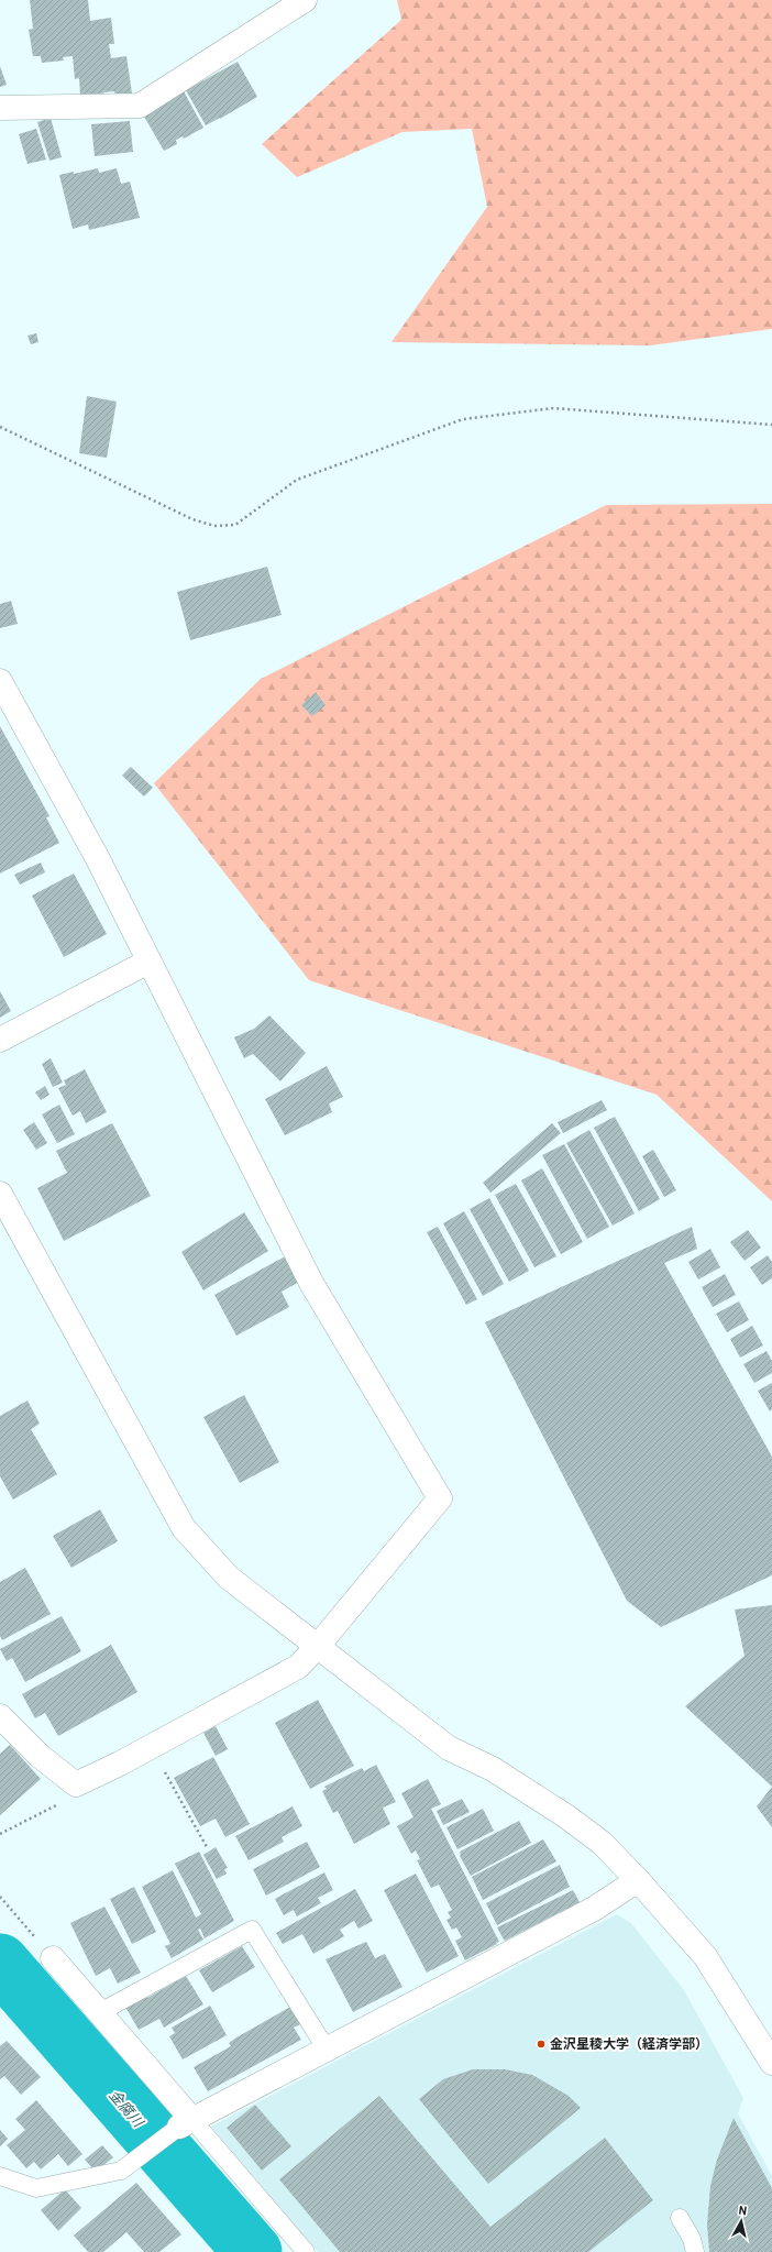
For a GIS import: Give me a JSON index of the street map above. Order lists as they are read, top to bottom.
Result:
{
  "water": ["金腐川"],
  "places": ["金沢星稜大学（経済学部）"],
  "north": "top"
}
